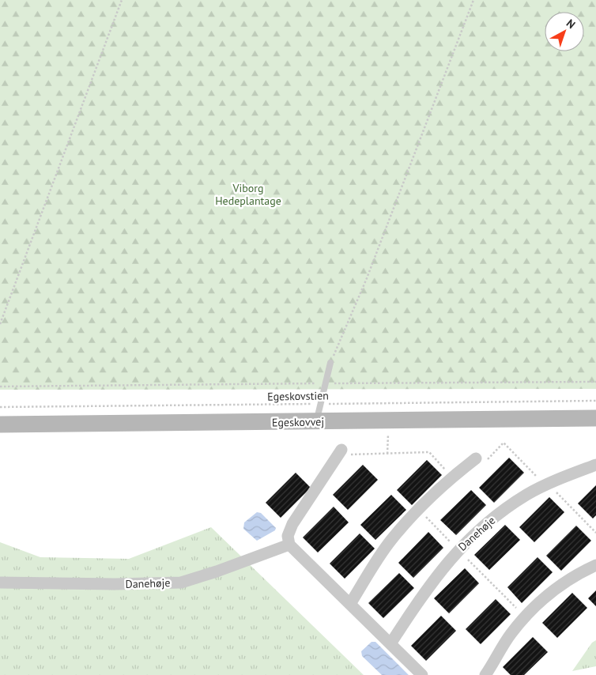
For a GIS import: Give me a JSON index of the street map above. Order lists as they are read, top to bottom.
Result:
{
  "streets": {
    "street": ["Egeskovvej", "Danehøje"],
    "path": ["Egeskovstien"]
  },
  "parks": ["Viborg Hedeplantage"],
  "north": "top right"
}
